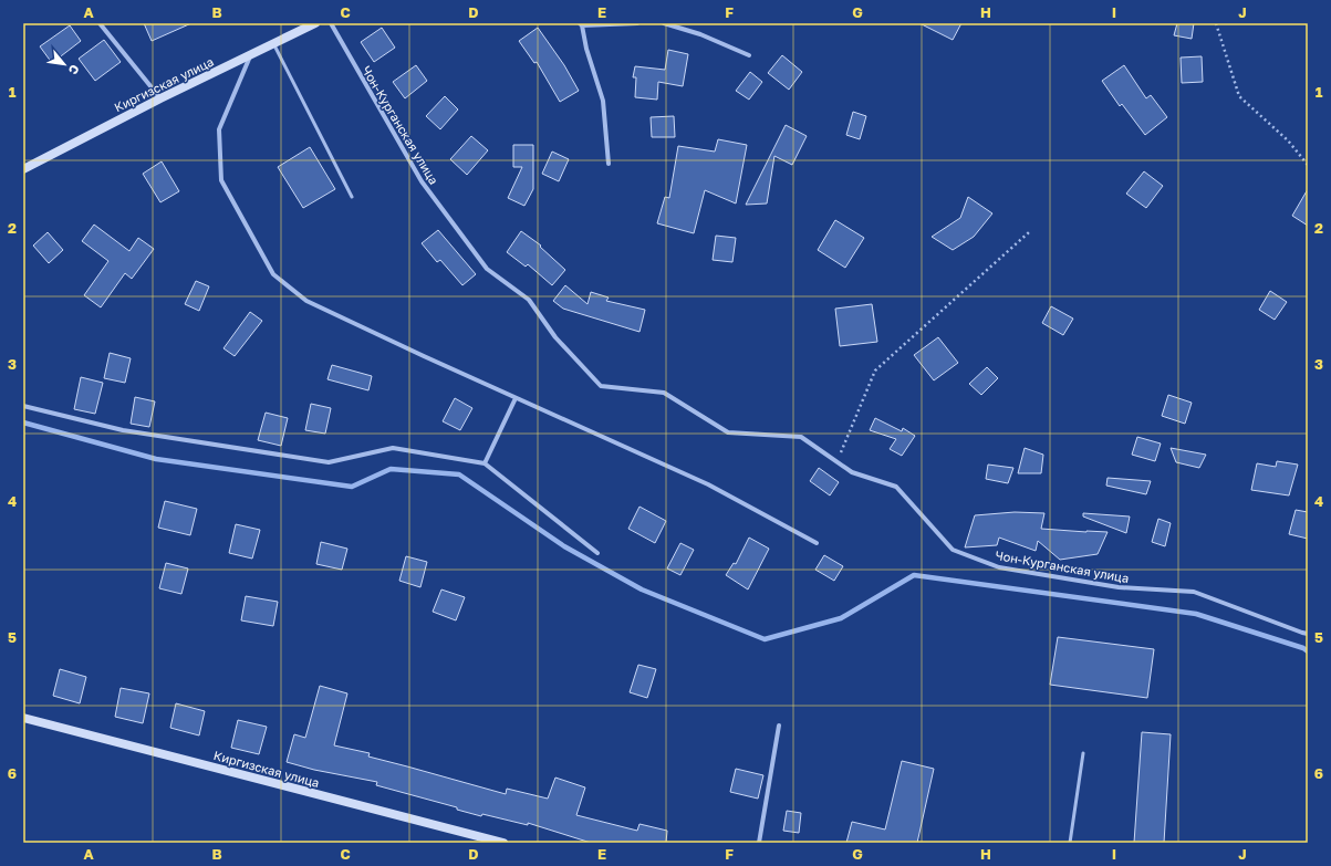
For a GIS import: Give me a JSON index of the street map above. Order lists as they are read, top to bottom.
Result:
{
  "streets": {
    "main road": ["Киргизская улица"],
    "street": ["Чон-Курганская улица"]
  },
  "north": "bottom right",
  "grid": {
    "columns": [
      "A",
      "B",
      "C",
      "D",
      "E",
      "F",
      "G",
      "H",
      "I",
      "J"
    ],
    "rows": [
      "1",
      "2",
      "3",
      "4",
      "5",
      "6"
    ]
  }
}
